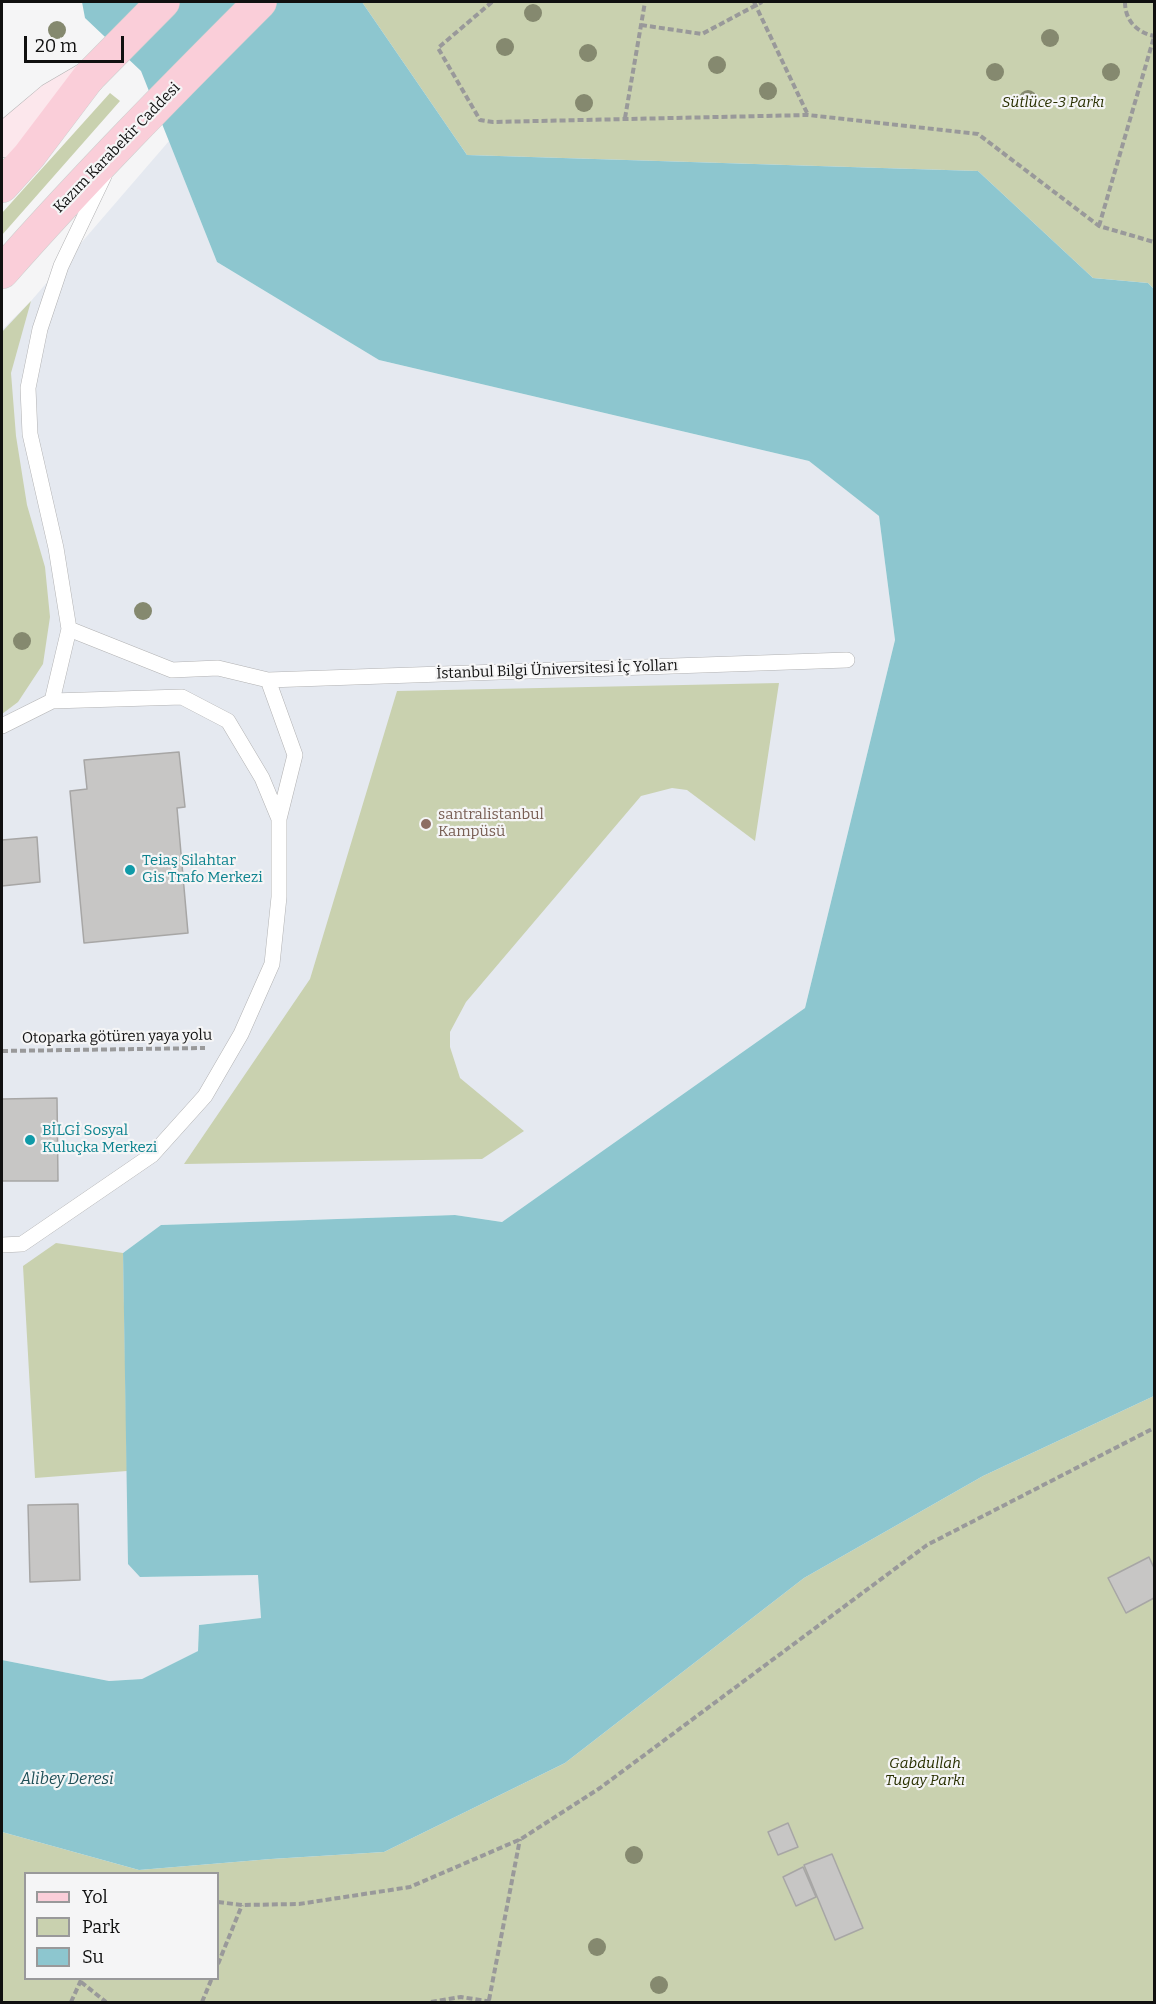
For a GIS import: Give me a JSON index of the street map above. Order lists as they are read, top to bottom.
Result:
{
  "streets": {
    "main road": ["Kazım Karabekir Caddesi"],
    "lane": ["İstanbul Bilgi Üniversitesi İç Yolları"],
    "path": ["Otoparka götüren yaya yolu"]
  },
  "water": ["Alibey Deresi"],
  "parks": ["Sütlüce-3 Parkı", "Gabdullah Tugay Parkı"],
  "places": ["santralistanbul Kampüsü", "Teiaş Silahtar Gis Trafo Merkezi", "BİLGİ Sosyal Kuluçka Merkezi"],
  "legend": ["Yol", "Park", "Su"],
  "scale_bar": "20 m"
}
